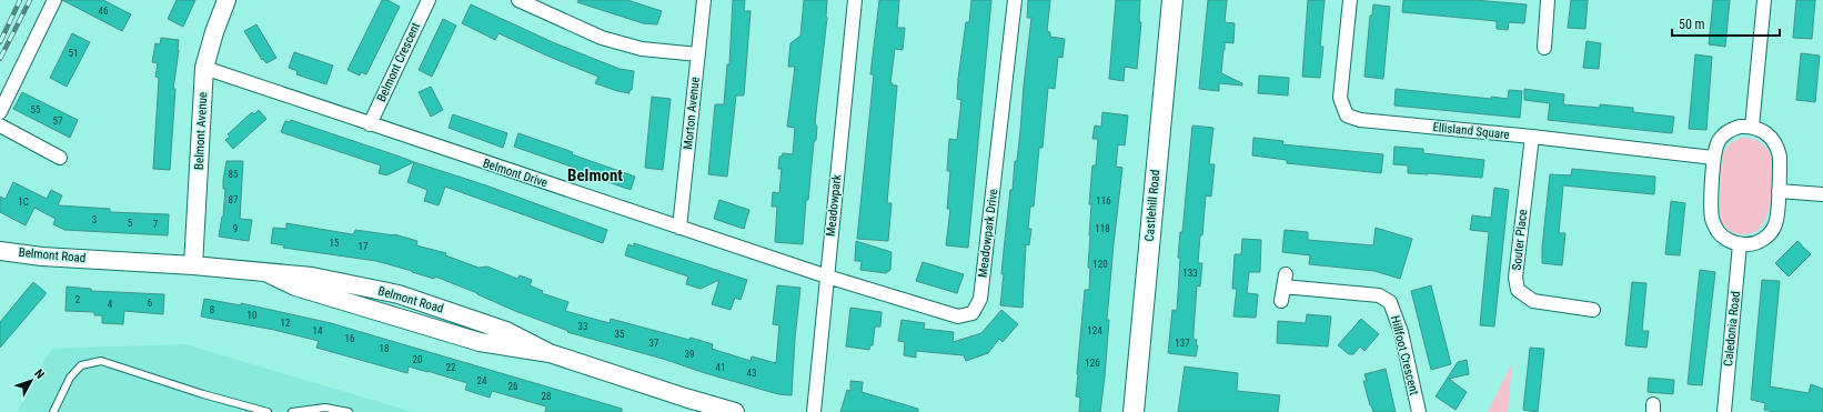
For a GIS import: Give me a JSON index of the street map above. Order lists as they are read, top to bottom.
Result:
{
  "streets": {
    "main road": ["Castlehill Road"],
    "street": [
      "Belmont Crescent",
      "Morton Avenue",
      "Belmont Avenue",
      "Ellisland Square",
      "Belmont Drive",
      "Meadowpark",
      "Meadowpark Drive",
      "Souter Place",
      "Belmont Road",
      "Caledonia Road",
      "Hillfoot Crescent"
    ]
  },
  "crossings": [
    ["Belmont Crescent", "Belmont Drive"],
    ["Morton Avenue", "Belmont Drive"],
    ["Belmont Avenue", "Belmont Drive"],
    ["Belmont Avenue", "Belmont Road"],
    ["Ellisland Square", "Souter Place"],
    ["Ellisland Square", "Caledonia Road"],
    ["Belmont Drive", "Meadowpark"],
    ["Belmont Drive", "Meadowpark Drive"],
    ["Meadowpark", "Meadowpark Drive"]
  ],
  "districts": ["Belmont"],
  "house_numbers": [
    "46",
    "51",
    "55",
    "57",
    "85",
    "87",
    "116",
    "1C",
    "3",
    "5",
    "7",
    "9",
    "118",
    "15",
    "17",
    "120",
    "133",
    "2",
    "6",
    "4",
    "8",
    "10",
    "12",
    "33",
    "14",
    "124",
    "35",
    "16",
    "37",
    "137",
    "18",
    "39",
    "20",
    "126",
    "22",
    "41",
    "43",
    "24",
    "26",
    "28"
  ],
  "scale_bar": "50 m",
  "north": "top right"
}
